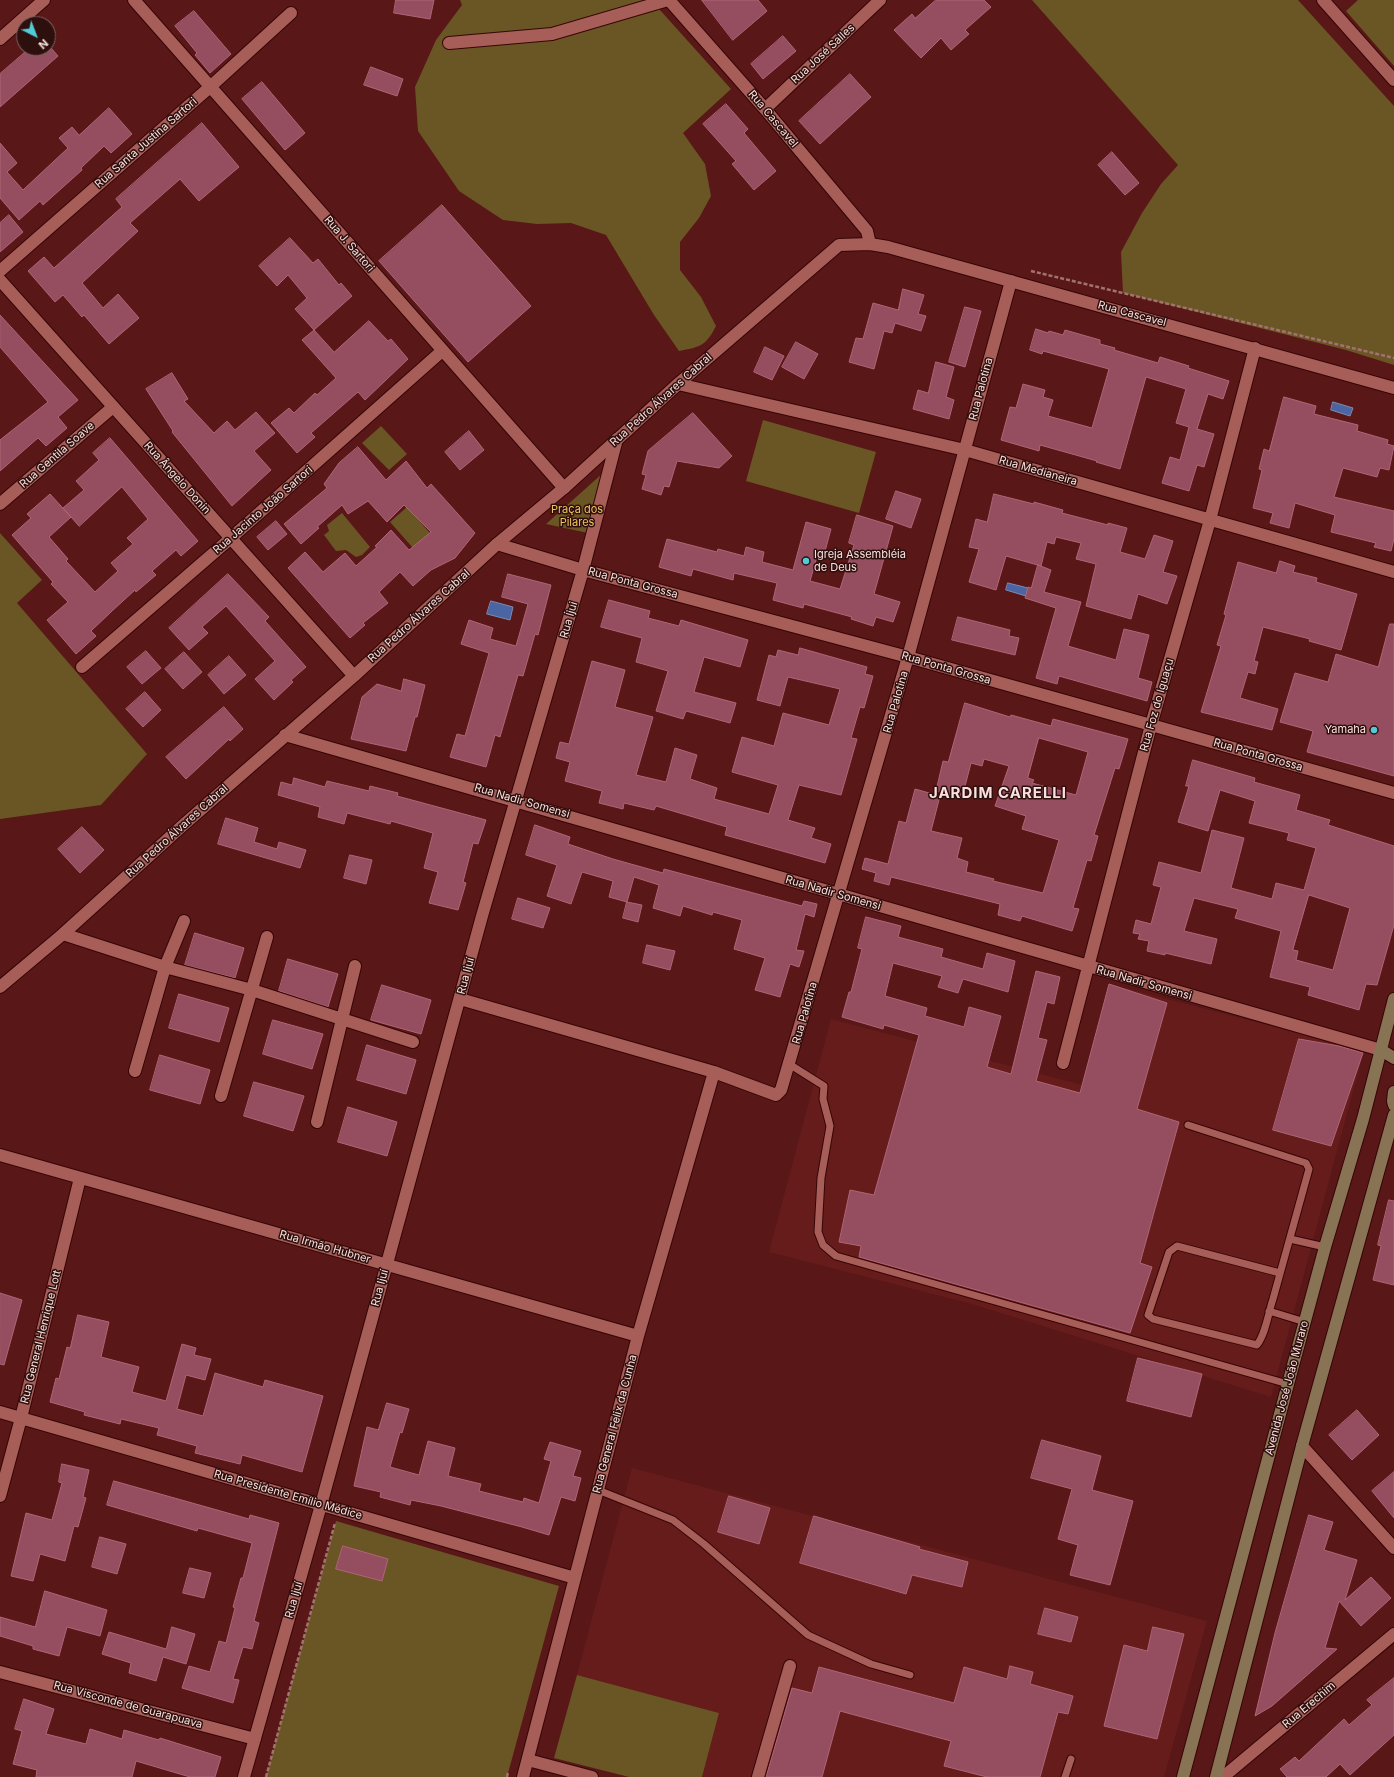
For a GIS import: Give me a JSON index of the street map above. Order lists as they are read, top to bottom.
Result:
{
  "streets": {
    "main road": ["Avenida José João Muraro"],
    "street": [
      "Rua José Salles",
      "Rua Cascavel",
      "Rua Santa Justina Sartori",
      "Rua J. Sartori",
      "Rua Palotina",
      "Rua Pedro Álvares Cabral",
      "Rua Gentila Soave",
      "Rua Medianeira",
      "Rua Ângelo Donin",
      "Rua Jacinto João Sartori",
      "Rua Ponta Grossa",
      "Rua Íjui",
      "Rua Foz do Iguaçu",
      "Rua Nadir Somensi",
      "Rua Ijuí",
      "Rua Irmão Hubner",
      "Rua General Henrique Lott",
      "Rua General Felix da Cunha",
      "Rua Presidente Emílio Médice",
      "Rua Visconde de Guarapuava",
      "Rua Erechim"
    ]
  },
  "crossings": [
    ["Rua José Salles", "Rua Cascavel"],
    ["Rua Cascavel", "Rua Palotina"],
    ["Rua Cascavel", "Rua Pedro Álvares Cabral"],
    ["Rua Cascavel", "Rua Foz do Iguaçu"],
    ["Rua Santa Justina Sartori", "Rua J. Sartori"],
    ["Rua J. Sartori", "Rua Pedro Álvares Cabral"],
    ["Rua J. Sartori", "Rua Jacinto João Sartori"],
    ["Rua Palotina", "Rua Medianeira"],
    ["Rua Palotina", "Rua Ponta Grossa"],
    ["Rua Palotina", "Rua Nadir Somensi"],
    ["Rua Palotina", "Rua General Felix da Cunha"],
    ["Rua Pedro Álvares Cabral", "Rua Medianeira"],
    ["Rua Pedro Álvares Cabral", "Rua Ângelo Donin"],
    ["Rua Pedro Álvares Cabral", "Rua Ponta Grossa"],
    ["Rua Pedro Álvares Cabral", "Rua Íjui"],
    ["Rua Pedro Álvares Cabral", "Rua Nadir Somensi"],
    ["Rua Gentila Soave", "Rua Ângelo Donin"],
    ["Rua Medianeira", "Rua Foz do Iguaçu"],
    ["Rua Ângelo Donin", "Rua Jacinto João Sartori"],
    ["Rua Ponta Grossa", "Rua Íjui"],
    ["Rua Ponta Grossa", "Rua Foz do Iguaçu"],
    ["Rua Íjui", "Rua Nadir Somensi"],
    ["Rua Íjui", "Rua Ijuí"],
    ["Rua Foz do Iguaçu", "Rua Nadir Somensi"],
    ["Rua Nadir Somensi", "Rua Ijuí"],
    ["Rua Nadir Somensi", "Avenida José João Muraro"],
    ["Rua Ijuí", "Rua Irmão Hubner"],
    ["Rua Ijuí", "Rua Presidente Emílio Médice"],
    ["Rua Ijuí", "Rua Visconde de Guarapuava"],
    ["Rua Irmão Hubner", "Rua General Henrique Lott"],
    ["Rua Irmão Hubner", "Rua General Felix da Cunha"],
    ["Rua General Henrique Lott", "Rua Presidente Emílio Médice"],
    ["Rua General Felix da Cunha", "Rua Presidente Emílio Médice"]
  ],
  "districts": ["JARDIM CARELLI"],
  "parks": ["Praça dos Pilares"],
  "places": ["Igreja Assembléia de Deus", "Yamaha"],
  "north": "bottom right"
}
